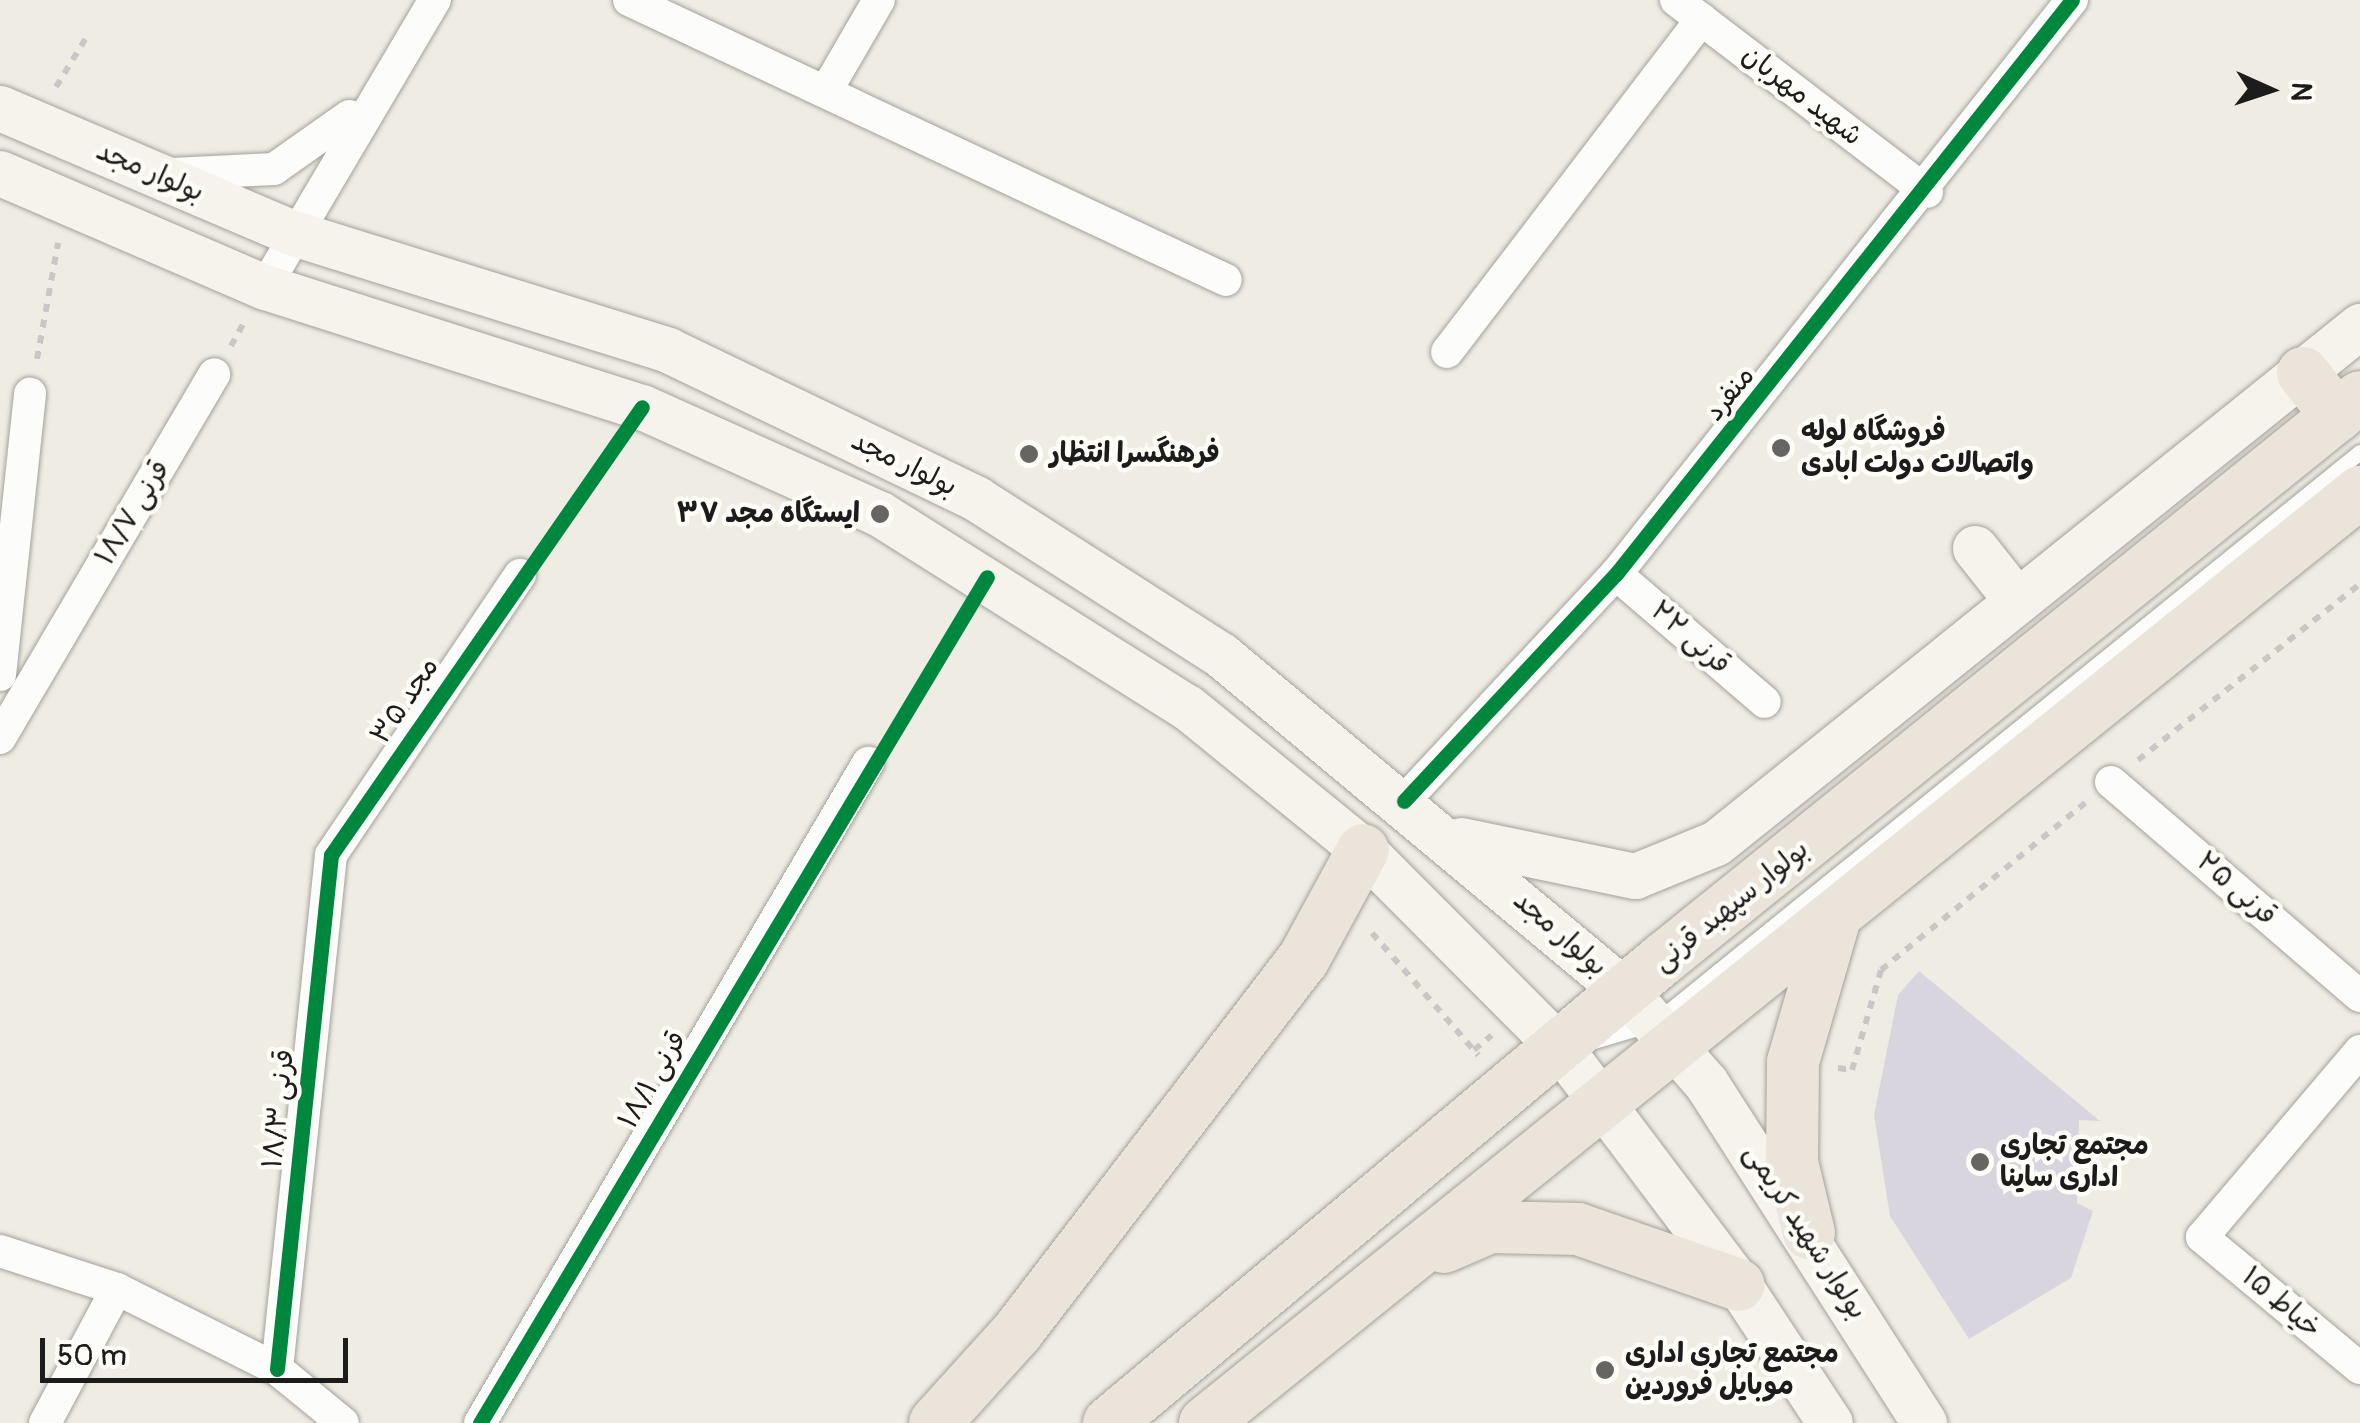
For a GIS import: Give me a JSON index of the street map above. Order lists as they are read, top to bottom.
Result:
{
  "streets": {
    "main road": ["بولوار مجد", "بولوار سپهبد قرنی", "بولوار شهید کریمی"],
    "street": [
      "شهید مهربان",
      "منفرد",
      "قرنی ۱۸/۷",
      "قرنی ۲۲",
      "مجد ۳۵",
      "قرنی ۲۵",
      "قرنی ۱۸/۱",
      "قرنی ۱۸/۳",
      "خیاط ۱۵"
    ]
  },
  "crossings": [
    ["شهید مهربان", "منفرد"],
    ["بولوار مجد", "منفرد"],
    ["بولوار مجد", "بولوار سپهبد قرنی"],
    ["بولوار مجد", "بولوار شهید کریمی"],
    ["منفرد", "قرنی ۲۲"],
    ["مجد ۳۵", "قرنی ۱۸/۳"],
    ["بولوار سپهبد قرنی", "بولوار شهید کریمی"]
  ],
  "places": [
    "فروشگاه لوله واتصالات دولت ابادی",
    "فرهنگسرا انتظار",
    "ایستگاه مجد ۳۷",
    "مجتمع تجاری اداری ساینا",
    "مجتمع تجاری اداری موبایل فروردین"
  ],
  "scale_bar": "50 m",
  "north": "right"
}
